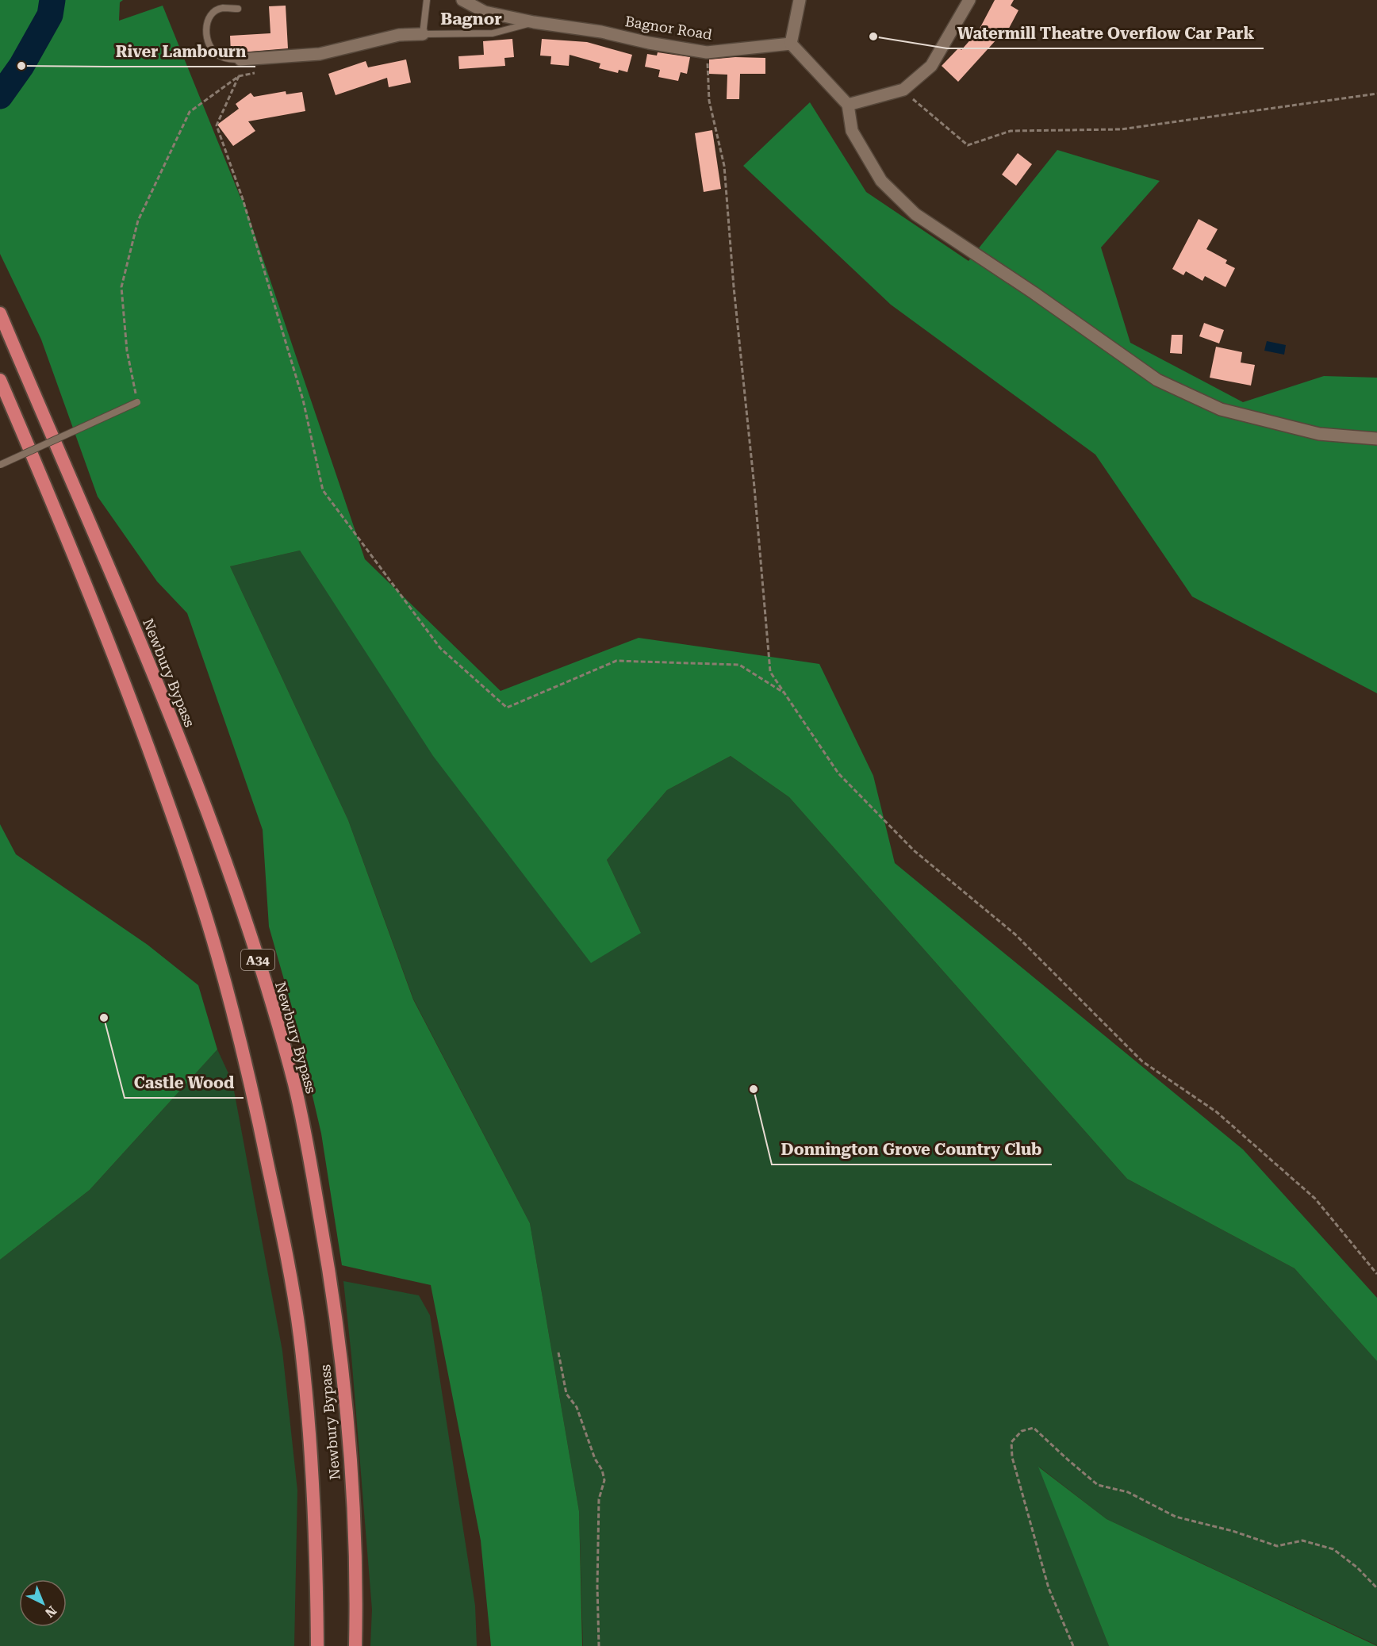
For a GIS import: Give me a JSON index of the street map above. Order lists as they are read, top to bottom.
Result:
{
  "streets": {
    "highway": ["Newbury Bypass", "A34"],
    "street": ["Bagnor Road"]
  },
  "districts": ["Bagnor"],
  "places": [
    "Watermill Theatre Overflow Car Park",
    "River Lambourn",
    "Castle Wood",
    "Donnington Grove Country Club"
  ],
  "north": "bottom right"
}
